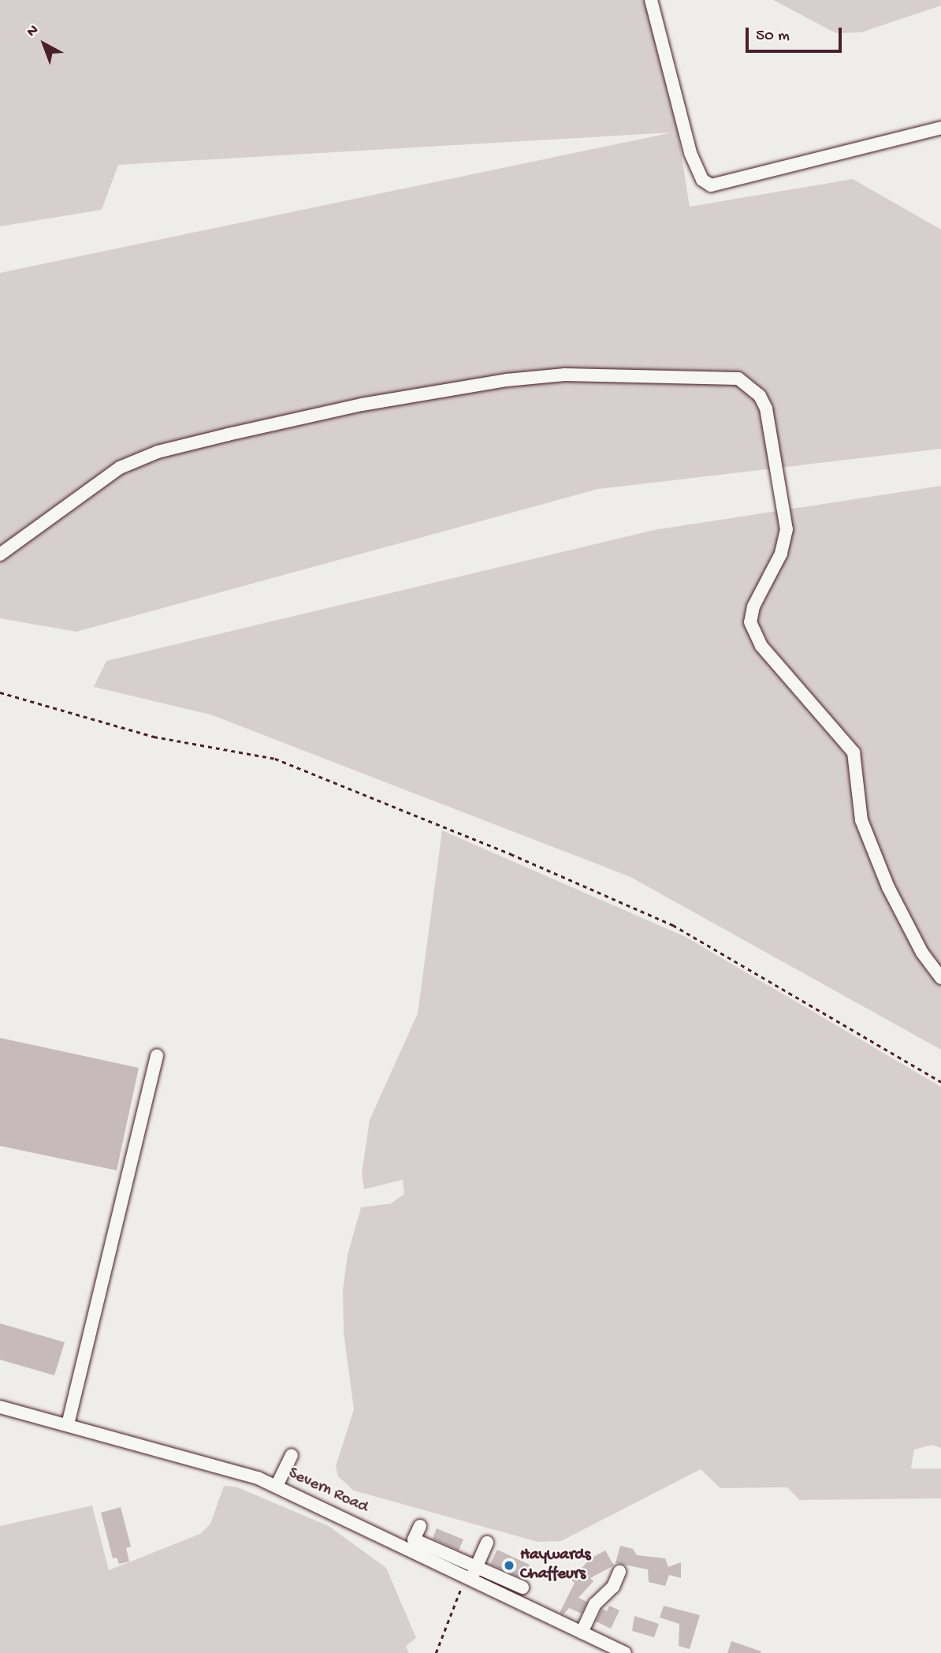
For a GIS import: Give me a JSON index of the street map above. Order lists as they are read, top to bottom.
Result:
{
  "streets": {
    "street": ["Severn Road"]
  },
  "places": ["Haywards Chaffeurs"],
  "scale_bar": "50 m",
  "north": "top left"
}
